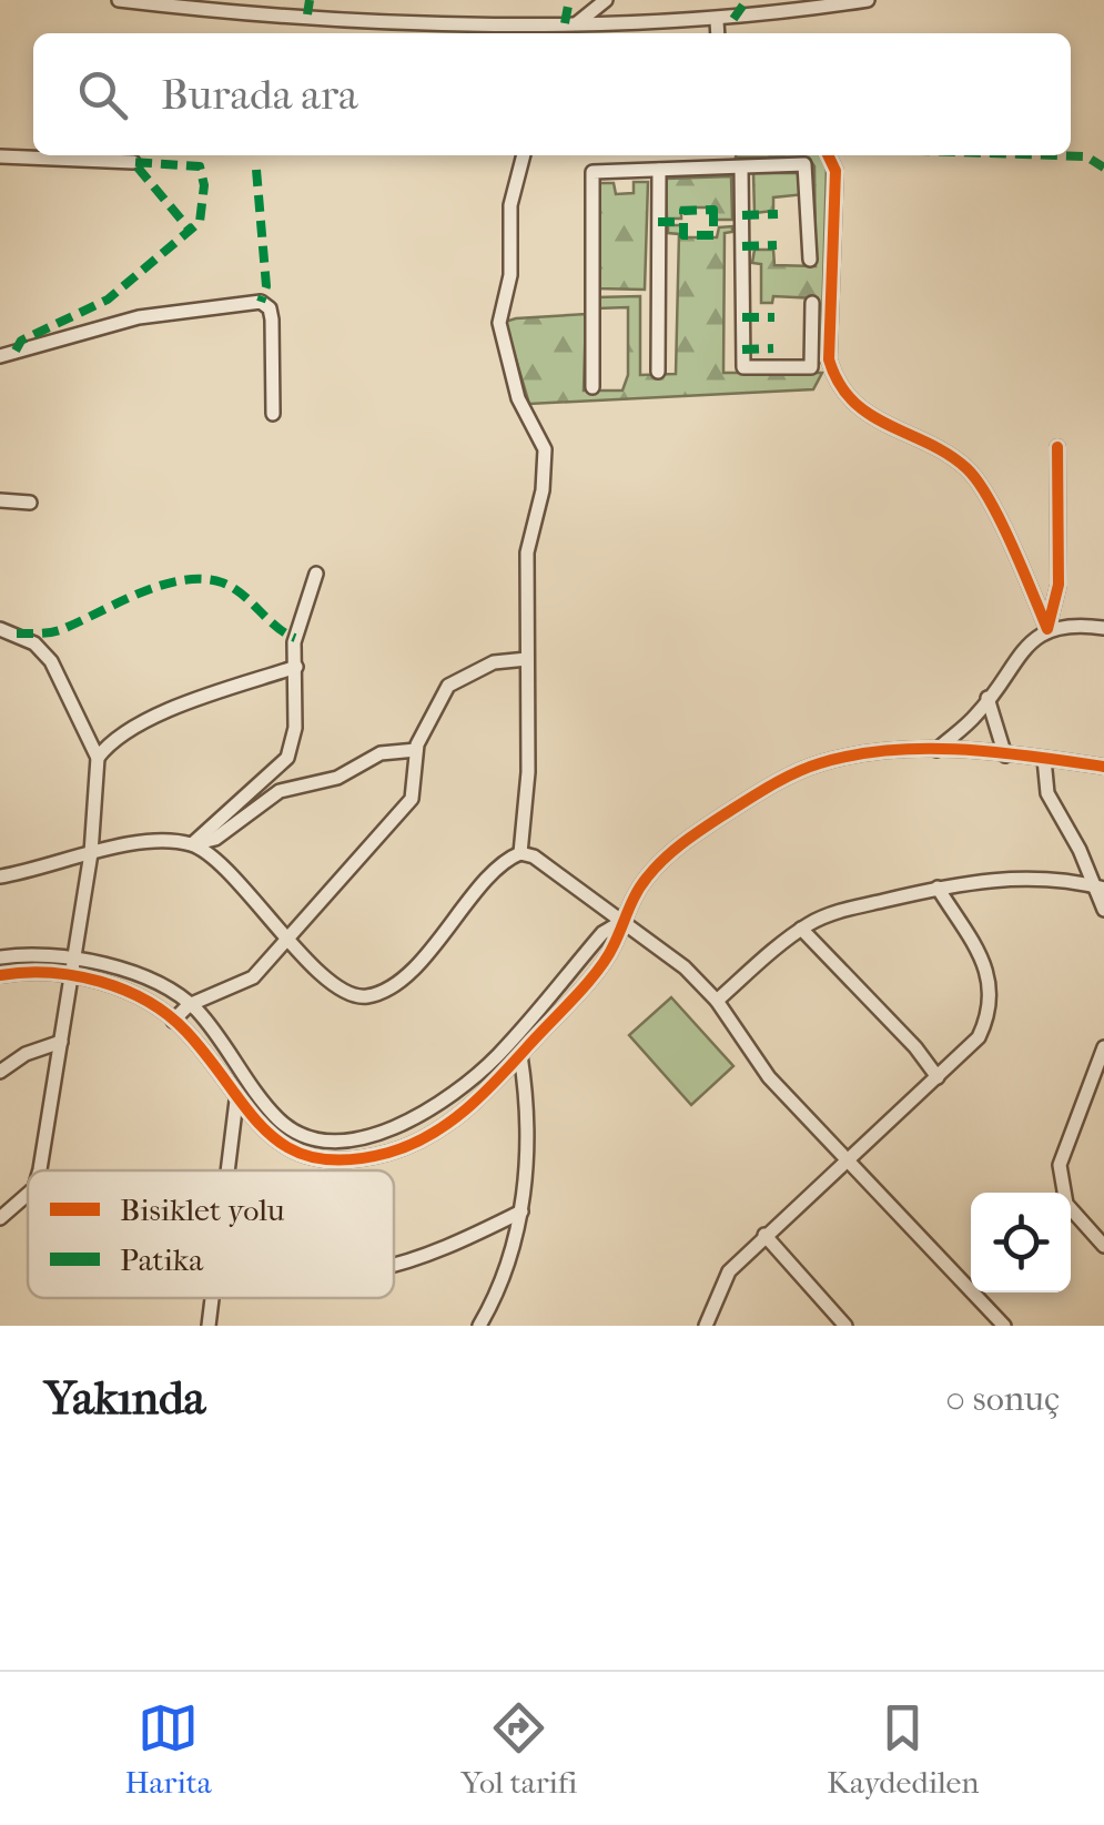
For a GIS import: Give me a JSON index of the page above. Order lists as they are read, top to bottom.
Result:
{
  "legend": ["Bisiklet yolu", "Patika"],
  "page": {
    "search": "Burada ara",
    "heading": ["Yakında", "0 sonuç"],
    "nav": ["Harita", "Yol tarifi", "Kaydedilen"]
  }
}
